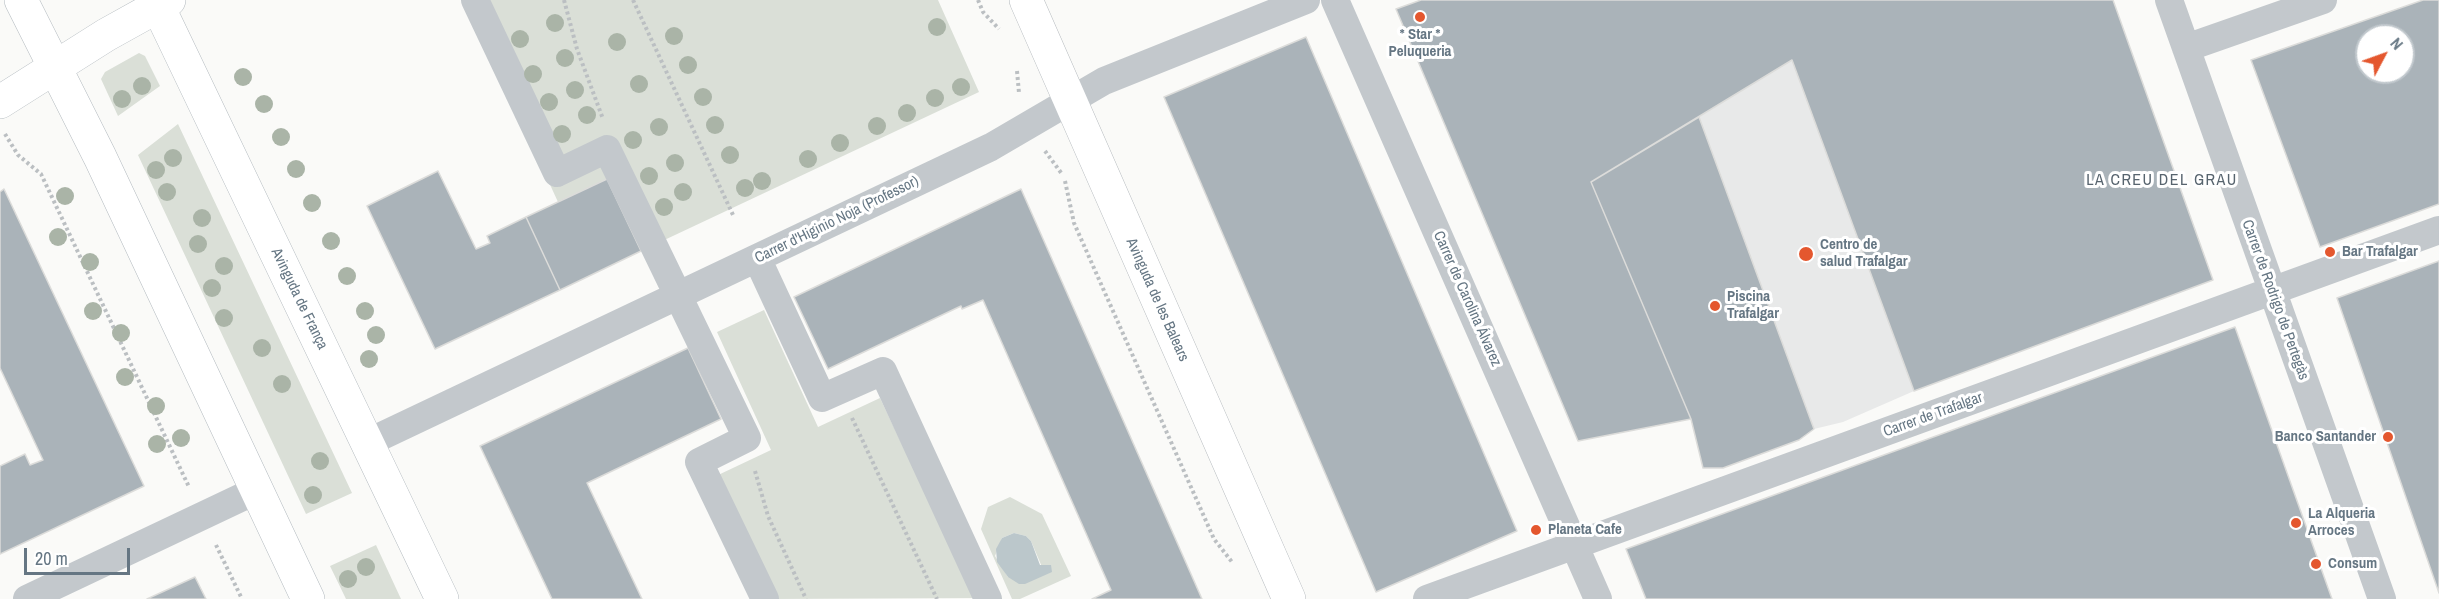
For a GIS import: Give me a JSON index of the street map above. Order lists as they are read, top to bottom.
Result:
{
  "streets": {
    "main road": ["Avinguda de França", "Avinguda de les Balears"],
    "street": [
      "Carrer d'Higinio Noja (Professor)",
      "Carrer de Carolina Álvarez",
      "Carrer de Rodrigo de Pertegàs",
      "Carrer de Trafalgar"
    ]
  },
  "crossings": [
    ["Carrer d'Higinio Noja (Professor)", "Avinguda de França"],
    ["Carrer d'Higinio Noja (Professor)", "Avinguda de les Balears"],
    ["Carrer de Carolina Álvarez", "Carrer de Trafalgar"],
    ["Carrer de Rodrigo de Pertegàs", "Carrer de Trafalgar"]
  ],
  "districts": ["LA CREU DEL GRAU"],
  "places": [
    "* Star * Peluqueria",
    "Bar Trafalgar",
    "Centro de salud Trafalgar",
    "Piscina Trafalgar",
    "Banco Santander",
    "La Alqueria Arroces",
    "Planeta Cafe",
    "Consum"
  ],
  "scale_bar": "20 m",
  "north": "top right"
}
